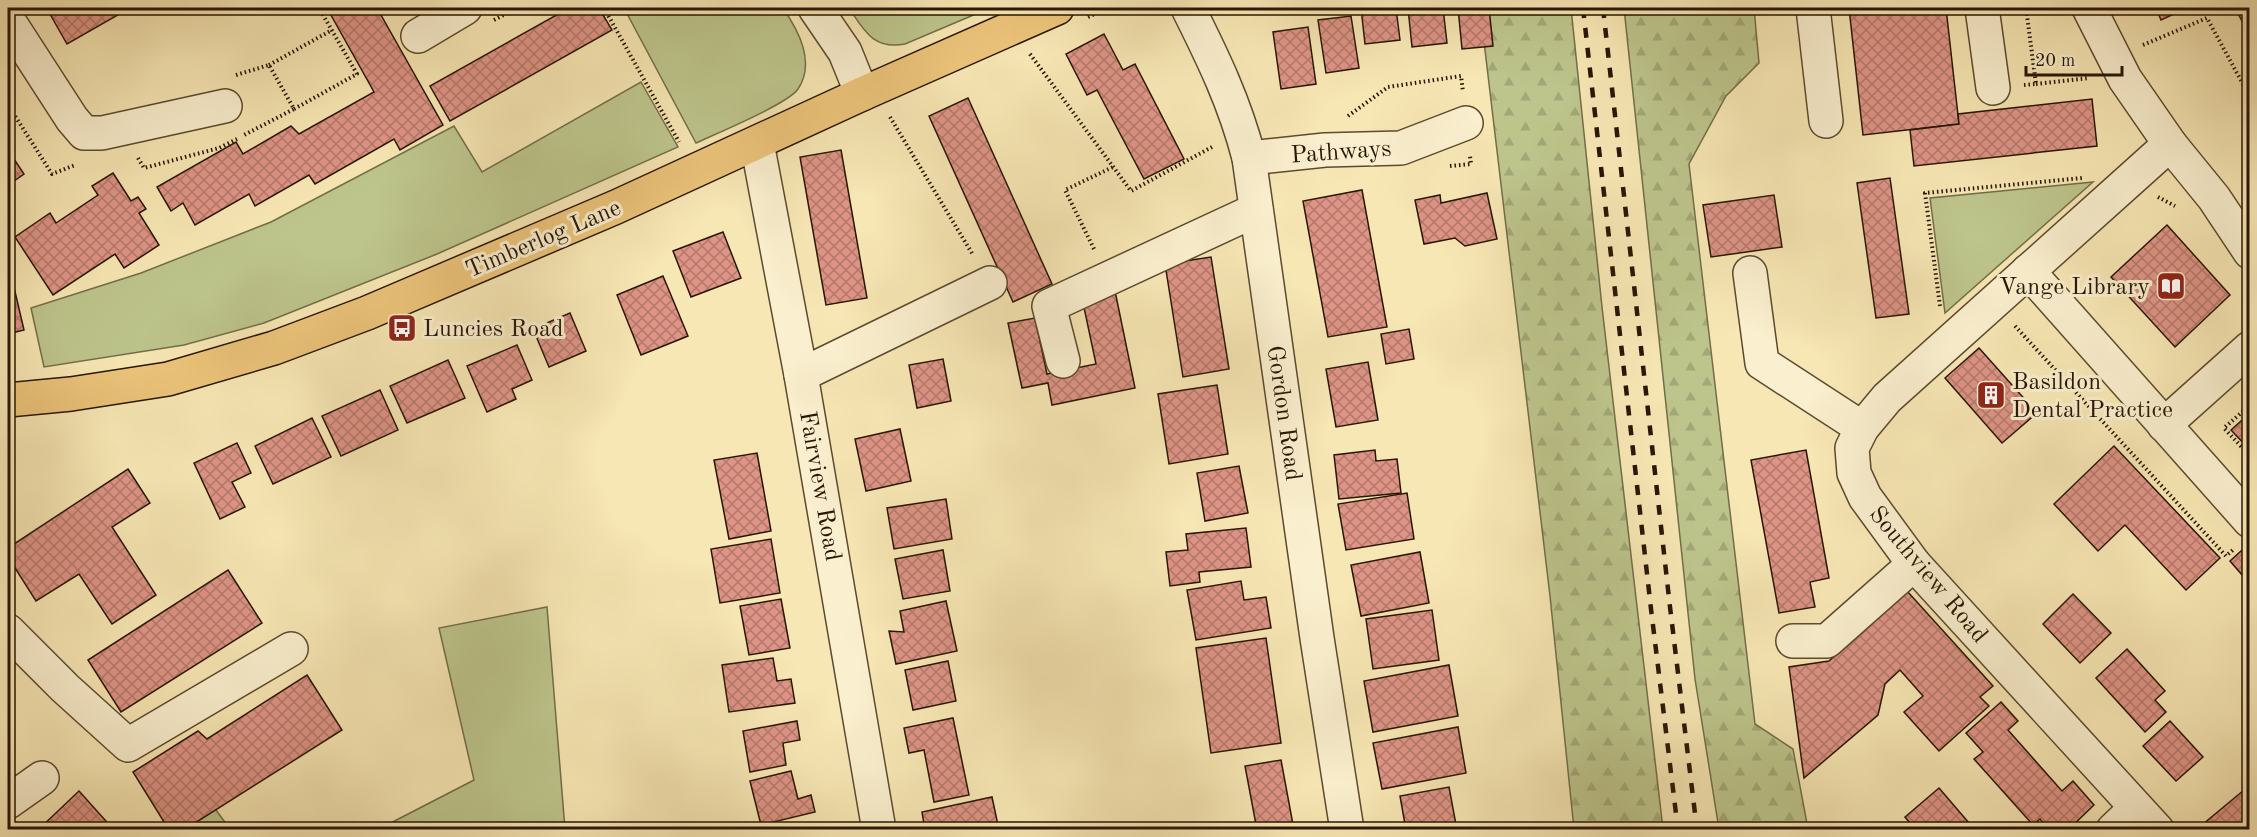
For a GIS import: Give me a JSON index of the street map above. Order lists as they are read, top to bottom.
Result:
{
  "streets": {
    "main road": ["Timberlog Lane"],
    "street": [
      "Pathways",
      "Gordon Road",
      "Fairview Road",
      "Southview Road"
    ]
  },
  "crossings": [
    ["Pathways", "Gordon Road"],
    ["Timberlog Lane", "Fairview Road"]
  ],
  "places": {
    "library": ["Vange Library"],
    "bus stop": ["Luncies Road"],
    "building": ["Basildon Dental Practice"]
  },
  "scale_bar": "20 m"
}
